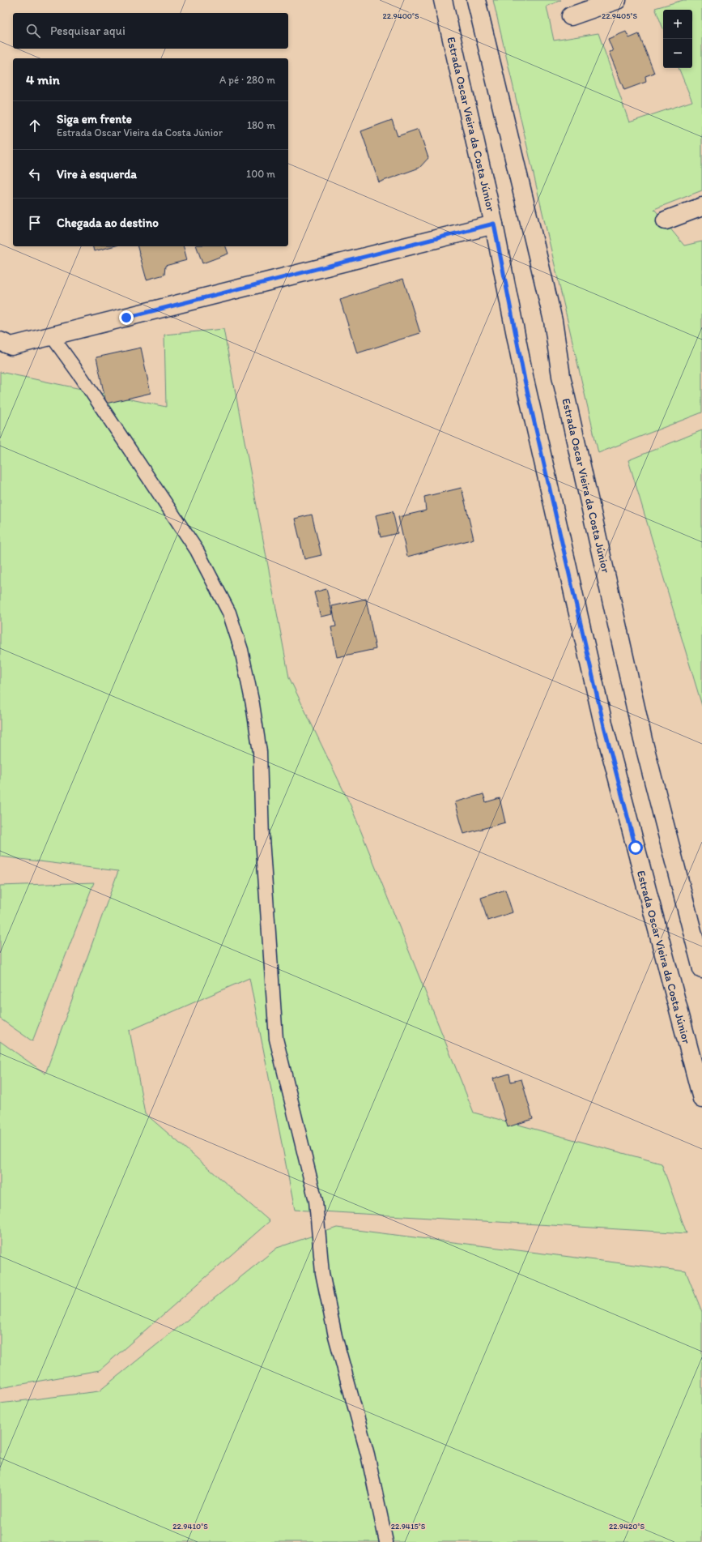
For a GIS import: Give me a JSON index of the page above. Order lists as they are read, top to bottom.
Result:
{
  "streets": {
    "main road": ["Estrada Oscar Vieira da Costa Júnior"]
  },
  "page": {
    "map_buttons": ["+", "−"],
    "search": "Pesquisar aqui",
    "heading": ["4 min", "A pé · 280 m"],
    "list": [
      ["Siga em frente", "Estrada Oscar Vieira da Costa Júnior", "180 m"],
      ["Vire à esquerda", "100 m"],
      "Chegada ao destino"
    ]
  },
  "coordinates": [
    "22.9405°S",
    "22.9400°S",
    "22.9410°S",
    "22.9415°S",
    "22.9420°S"
  ]
}
